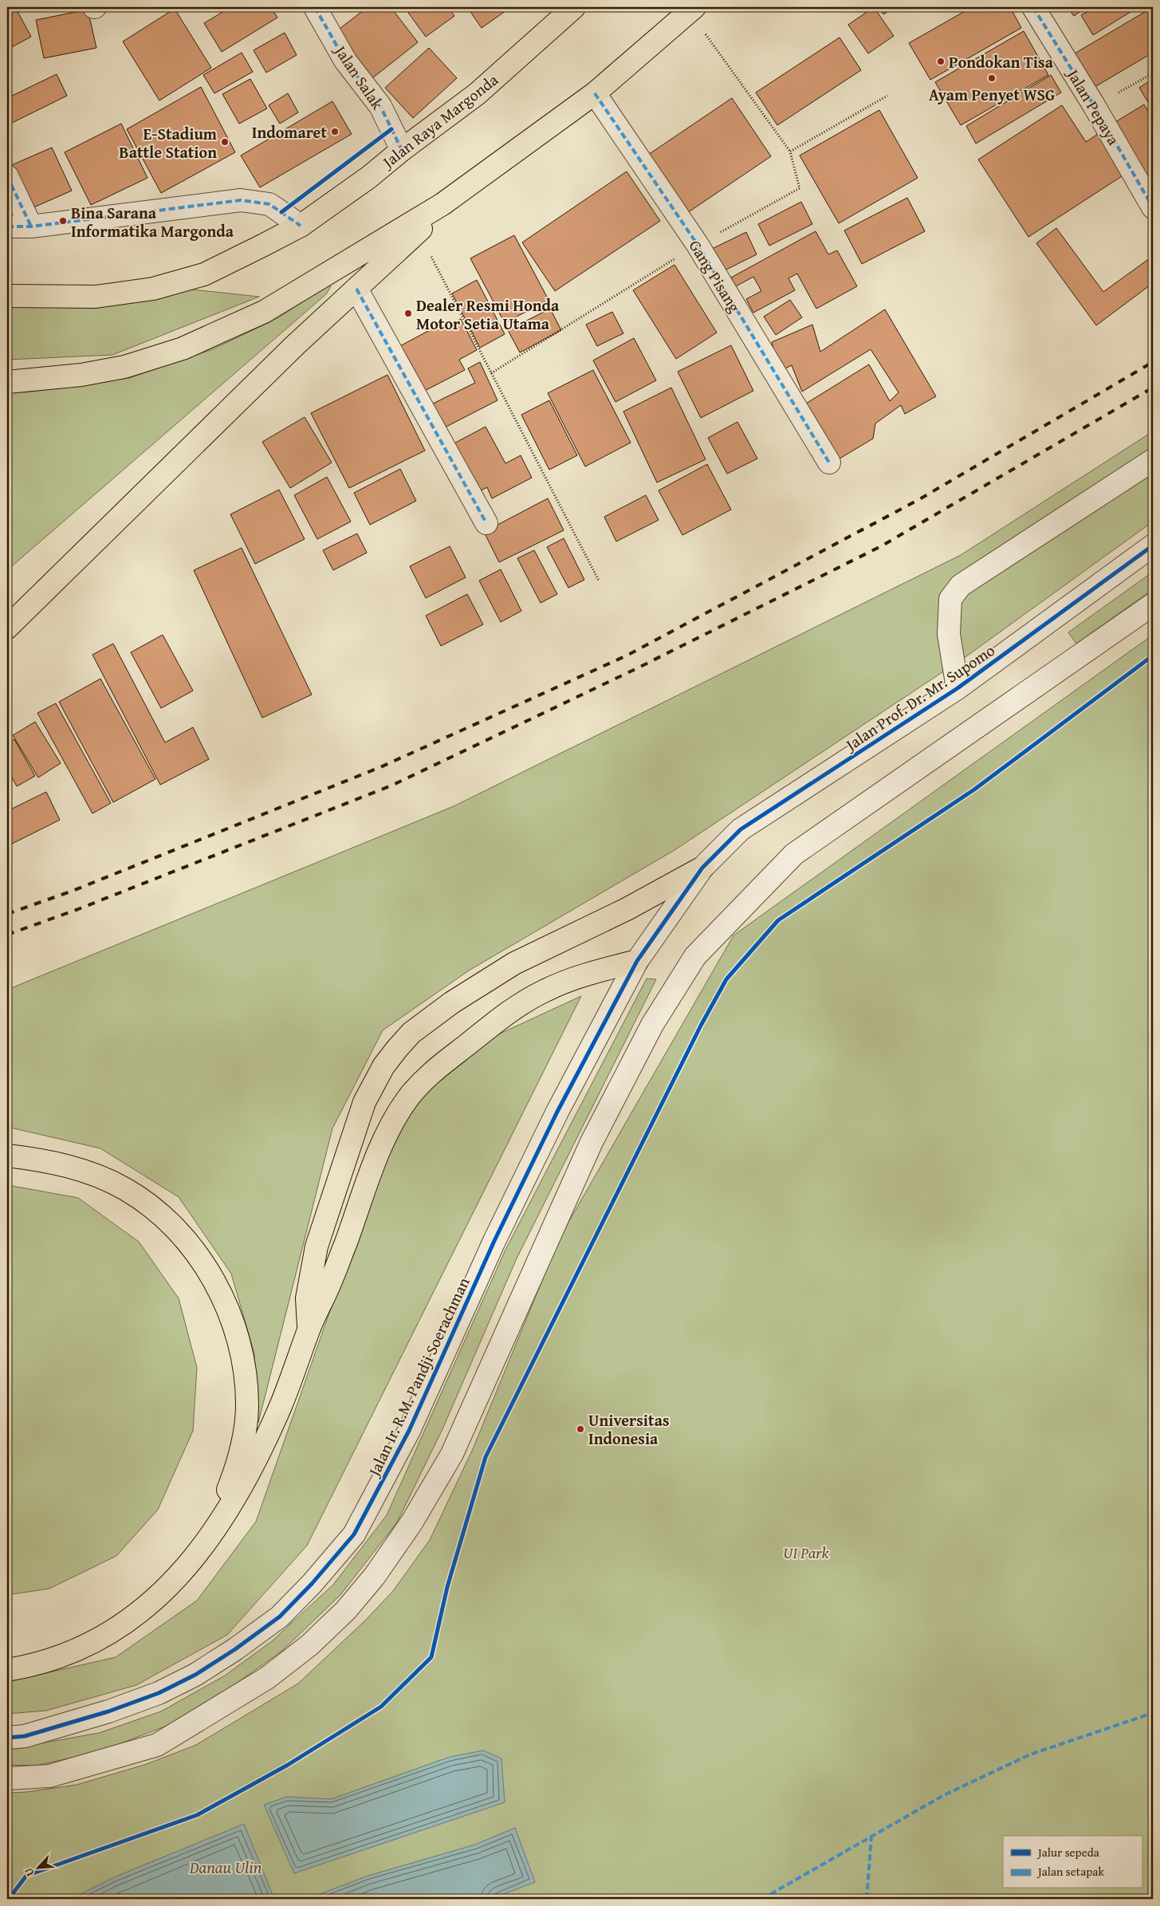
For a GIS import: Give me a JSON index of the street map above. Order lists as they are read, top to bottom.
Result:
{
  "streets": {
    "main road": ["Jalan Raya Margonda"],
    "street": [
      "Jalan Salak",
      "Jalan Pepaya",
      "Gang Pisang",
      "Jalan Prof. Dr. Mr. Supomo",
      "Jalan Ir. R.M. Pandji Soerachman"
    ]
  },
  "crossings": [
    ["Jalan Salak", "Jalan Raya Margonda"],
    ["Jalan Prof. Dr. Mr. Supomo", "Jalan Ir. R.M. Pandji Soerachman"]
  ],
  "water": ["Danau Ulin"],
  "parks": ["UI Park"],
  "places": [
    "Pondokan Tisa",
    "Ayam Penyet WSG",
    "Indomaret",
    "E-Stadium Battle Station",
    "Bina Sarana Informatika Margonda",
    "Dealer Resmi Honda Motor Setia Utama",
    "Universitas Indonesia"
  ],
  "legend": ["Jalur sepeda", "Jalan setapak"],
  "north": "bottom left"
}
